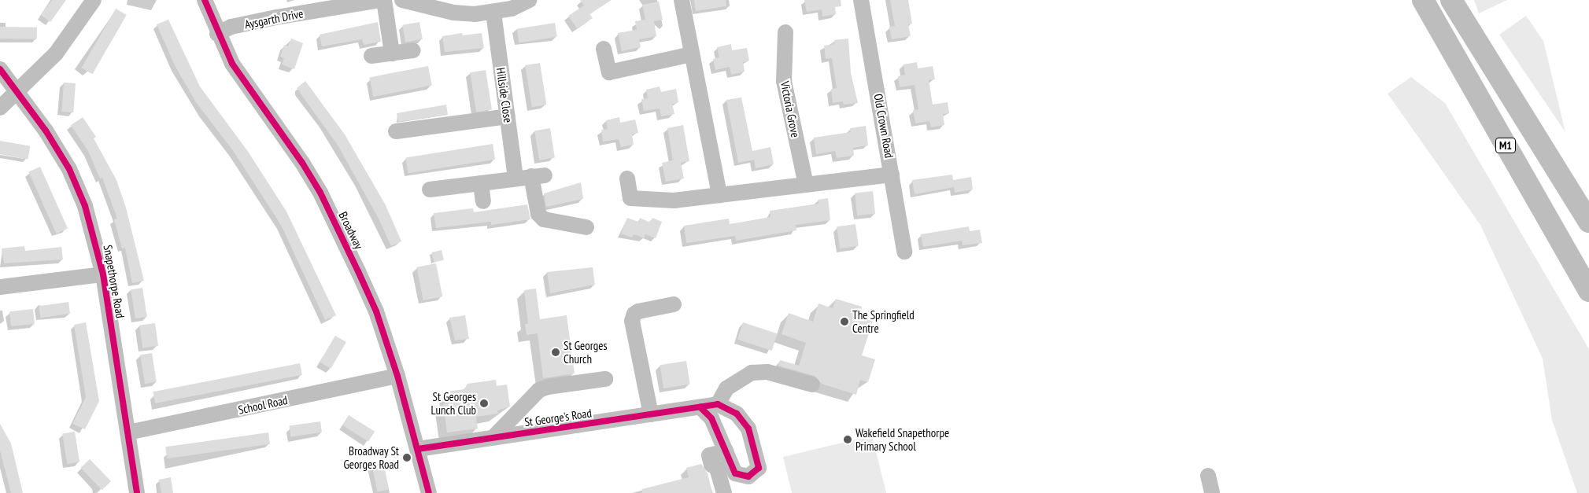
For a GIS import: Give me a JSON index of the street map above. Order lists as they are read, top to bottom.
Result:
{
  "streets": {
    "highway": ["M1"],
    "street": [
      "Aysgarth Drive",
      "Hillside Close",
      "Victoria Grove",
      "Old Crown Road",
      "Broadway",
      "Snapethorpe Road",
      "School Road",
      "St George's Road"
    ]
  },
  "crossings": [
    ["Aysgarth Drive", "Broadway"],
    ["Broadway", "School Road"],
    ["Broadway", "St George's Road"],
    ["Snapethorpe Road", "School Road"]
  ],
  "places": [
    "The Springfield Centre",
    "St Georges Church",
    "St Georges Lunch Club",
    "Wakefield Snapethorpe Primary School",
    "Broadway St Georges Road"
  ]
}
